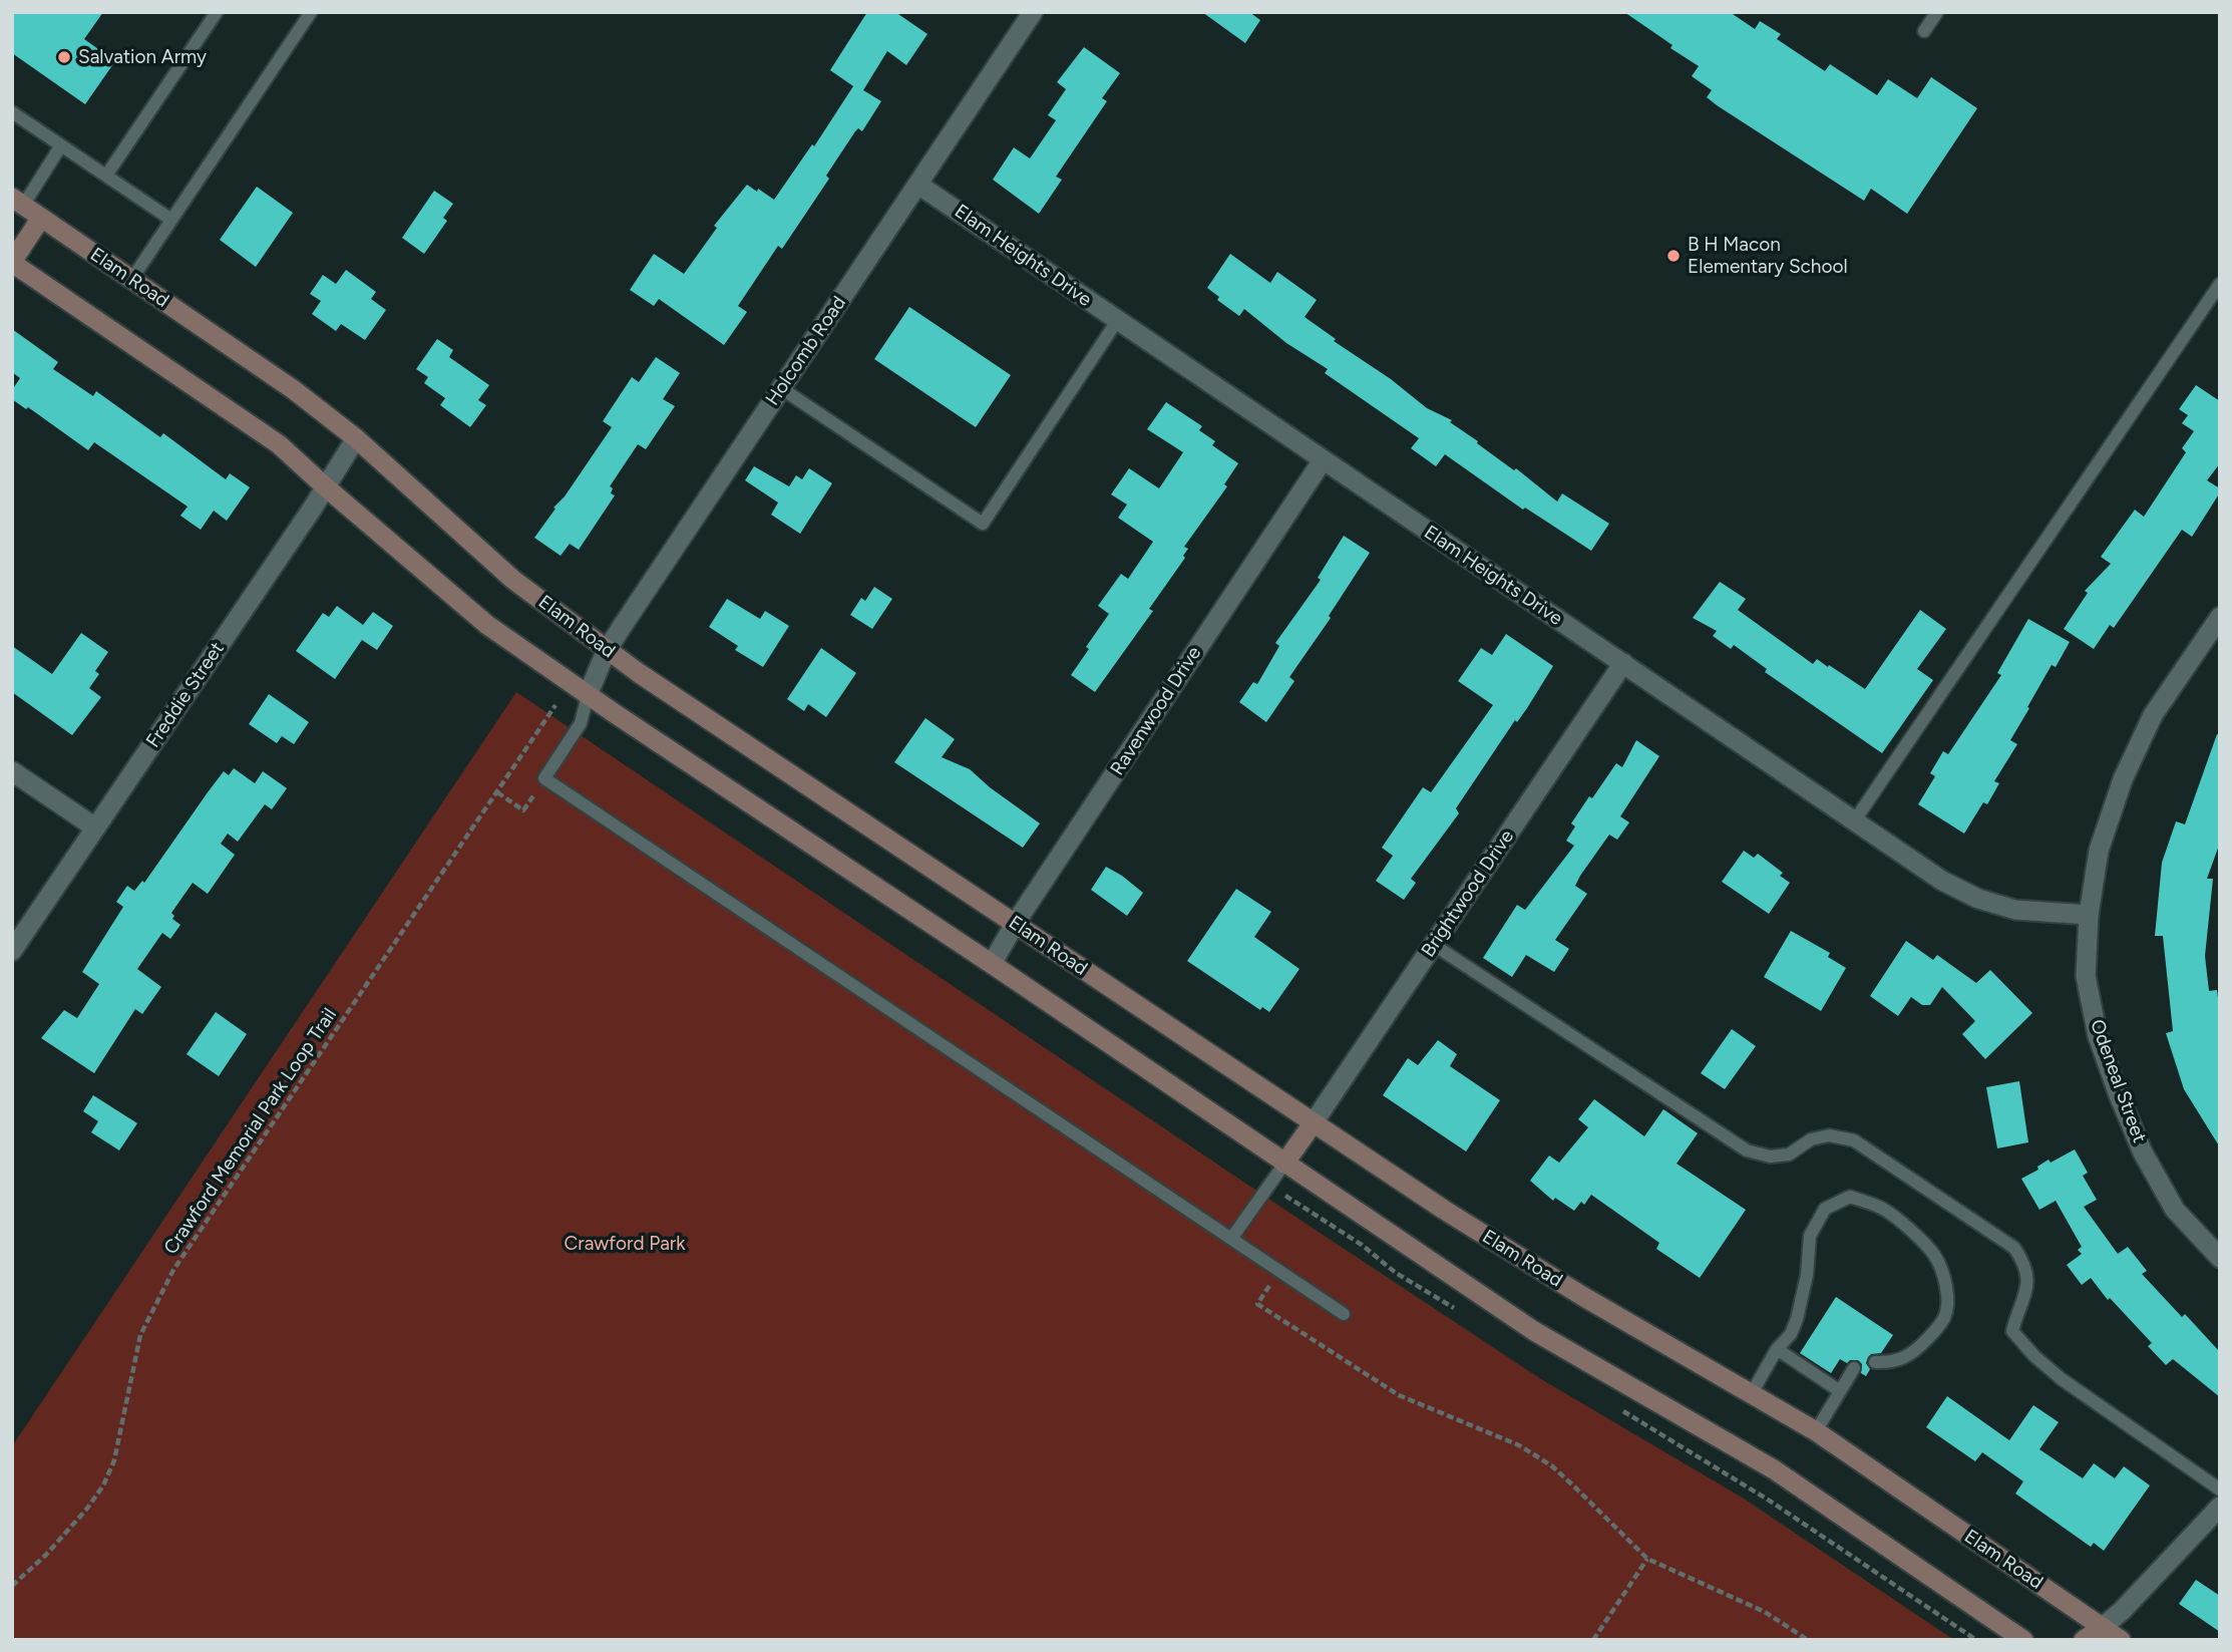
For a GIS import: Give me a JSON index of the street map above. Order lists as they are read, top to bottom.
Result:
{
  "streets": {
    "main road": ["Elam Road"],
    "street": [
      "Elam Heights Drive",
      "Holcomb Road",
      "Freddie Street",
      "Ravenwood Drive",
      "Brightwood Drive",
      "Odeneal Street"
    ],
    "path": ["Crawford Memorial Park Loop Trail"]
  },
  "crossings": [
    ["Elam Heights Drive", "Holcomb Road"],
    ["Elam Heights Drive", "Ravenwood Drive"],
    ["Elam Heights Drive", "Brightwood Drive"],
    ["Elam Heights Drive", "Odeneal Street"],
    ["Elam Road", "Holcomb Road"],
    ["Elam Road", "Freddie Street"],
    ["Elam Road", "Ravenwood Drive"],
    ["Elam Road", "Brightwood Drive"]
  ],
  "parks": ["Crawford Park"],
  "places": ["Salvation Army", "B H Macon Elementary School"]
}
